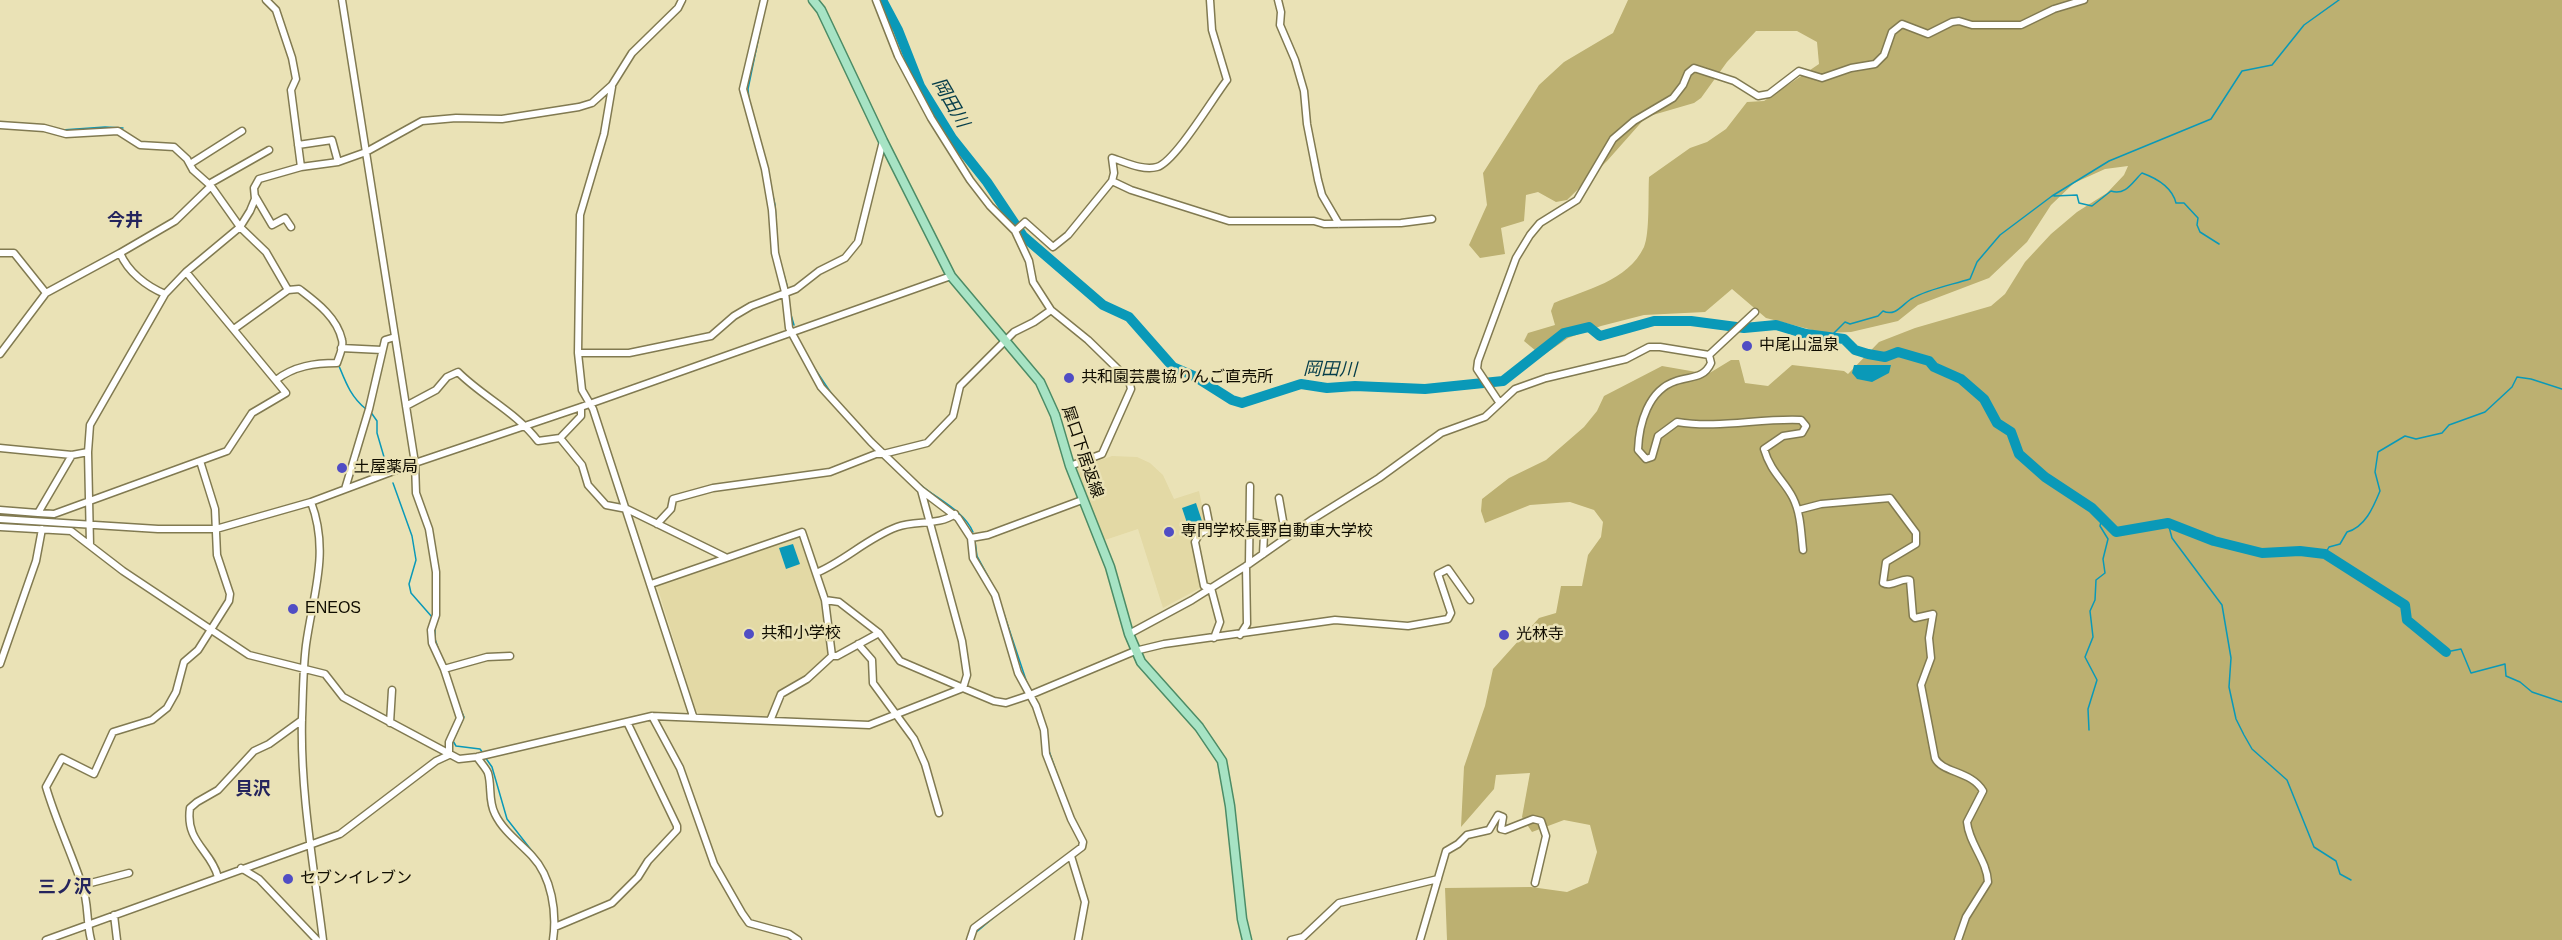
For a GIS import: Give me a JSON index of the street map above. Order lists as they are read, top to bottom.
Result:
{
  "streets": {
    "main road": ["犀口下居返線"]
  },
  "districts": ["今井", "貝沢", "三ノ沢"],
  "water": ["岡田川"],
  "places": [
    "中尾山温泉",
    "共和園芸農協りんご直売所",
    "土屋薬局",
    "専門学校長野自動車大学校",
    "ENEOS",
    "共和小学校",
    "光林寺",
    "セブンイレブン"
  ]
}
